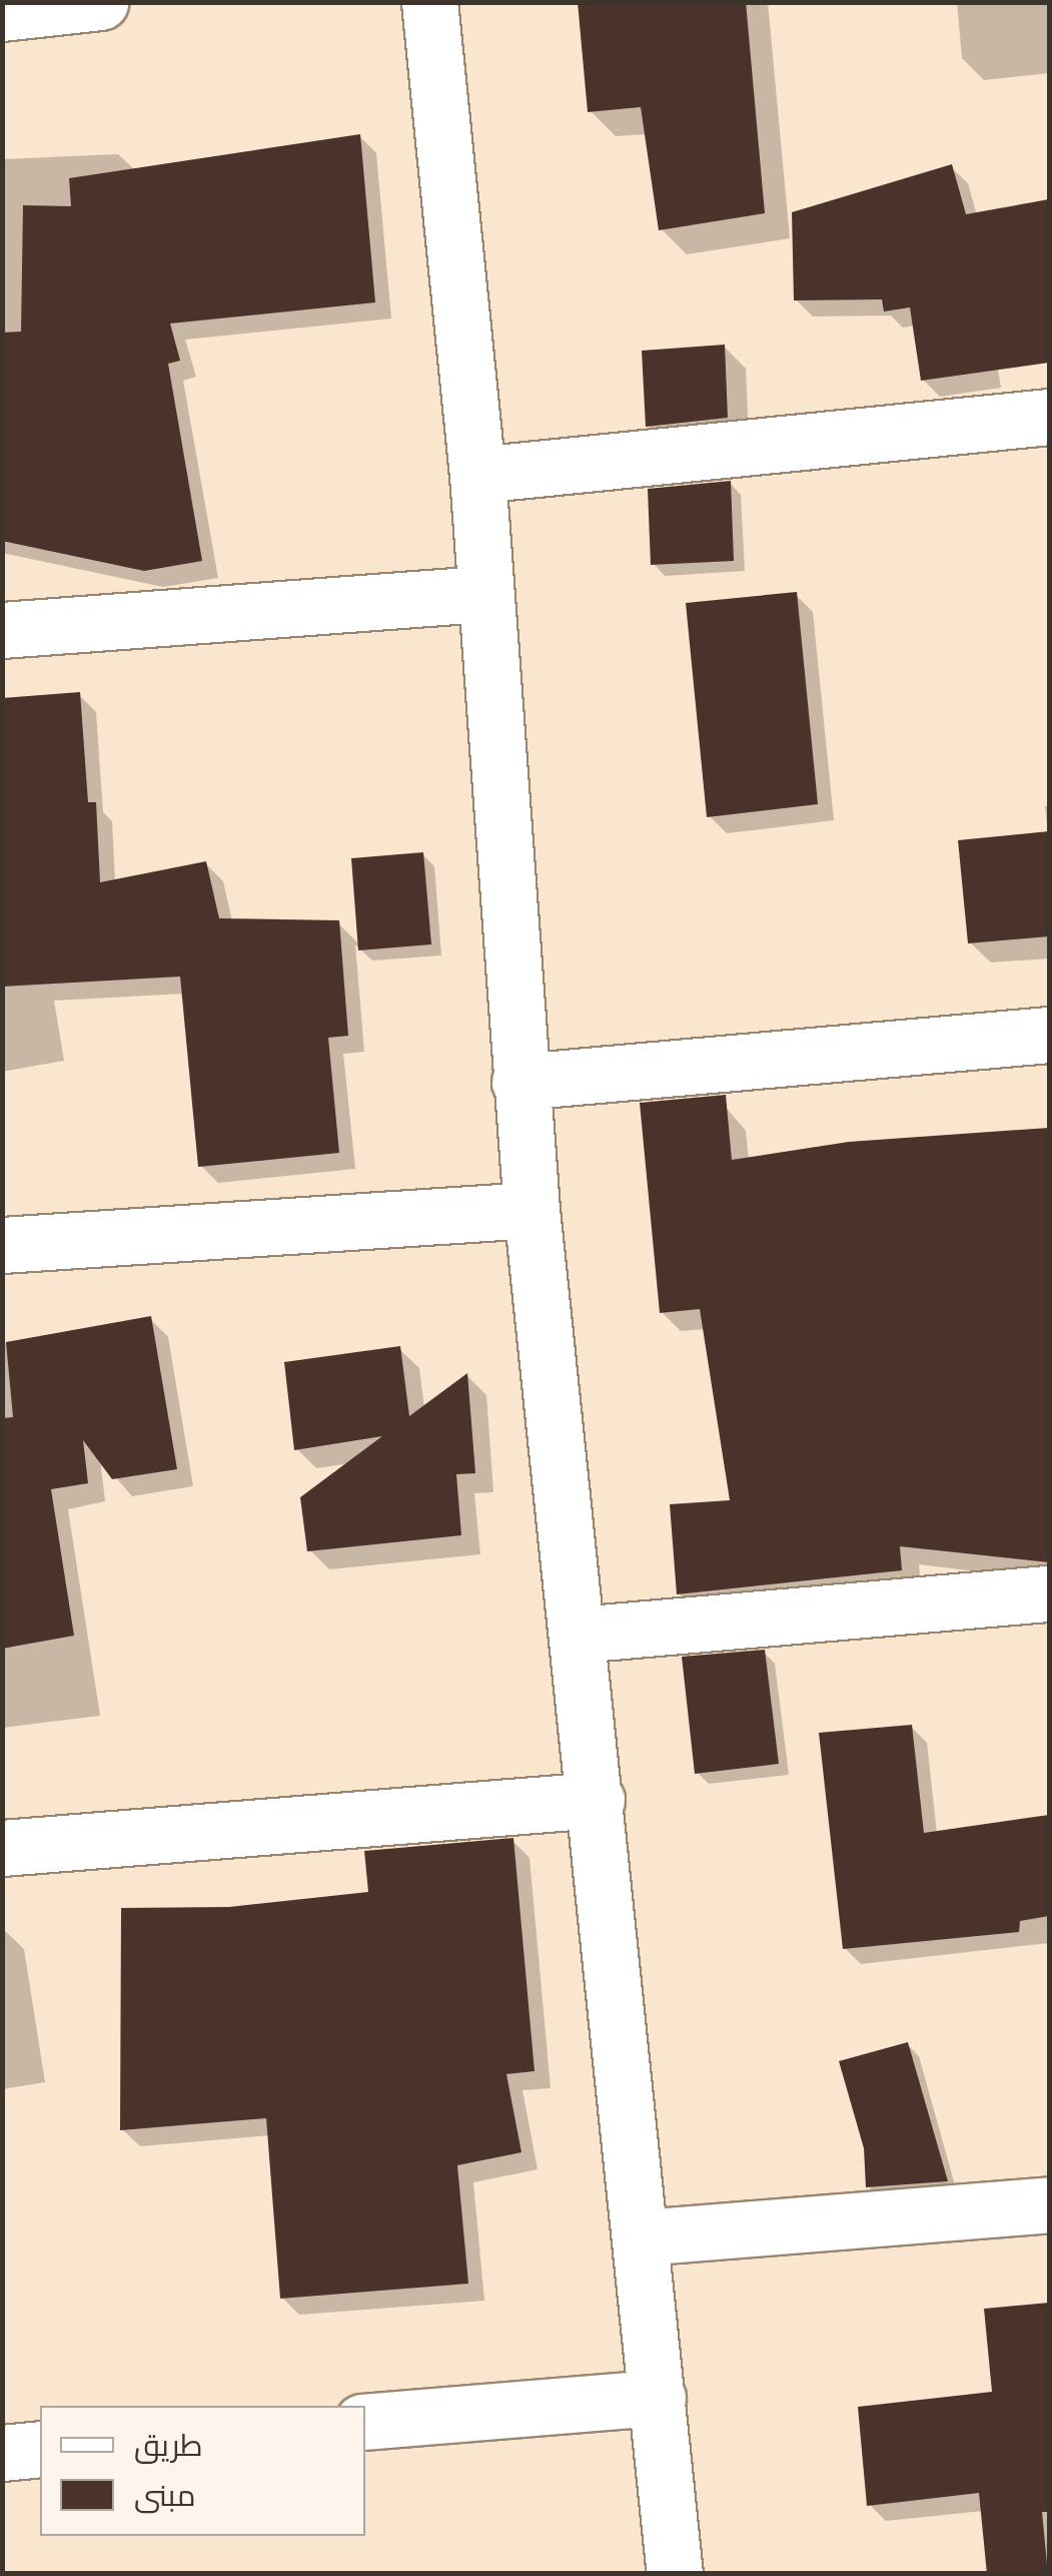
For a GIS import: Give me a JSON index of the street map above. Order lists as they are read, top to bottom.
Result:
{
  "legend": ["طريق", "مبنى"]
}
